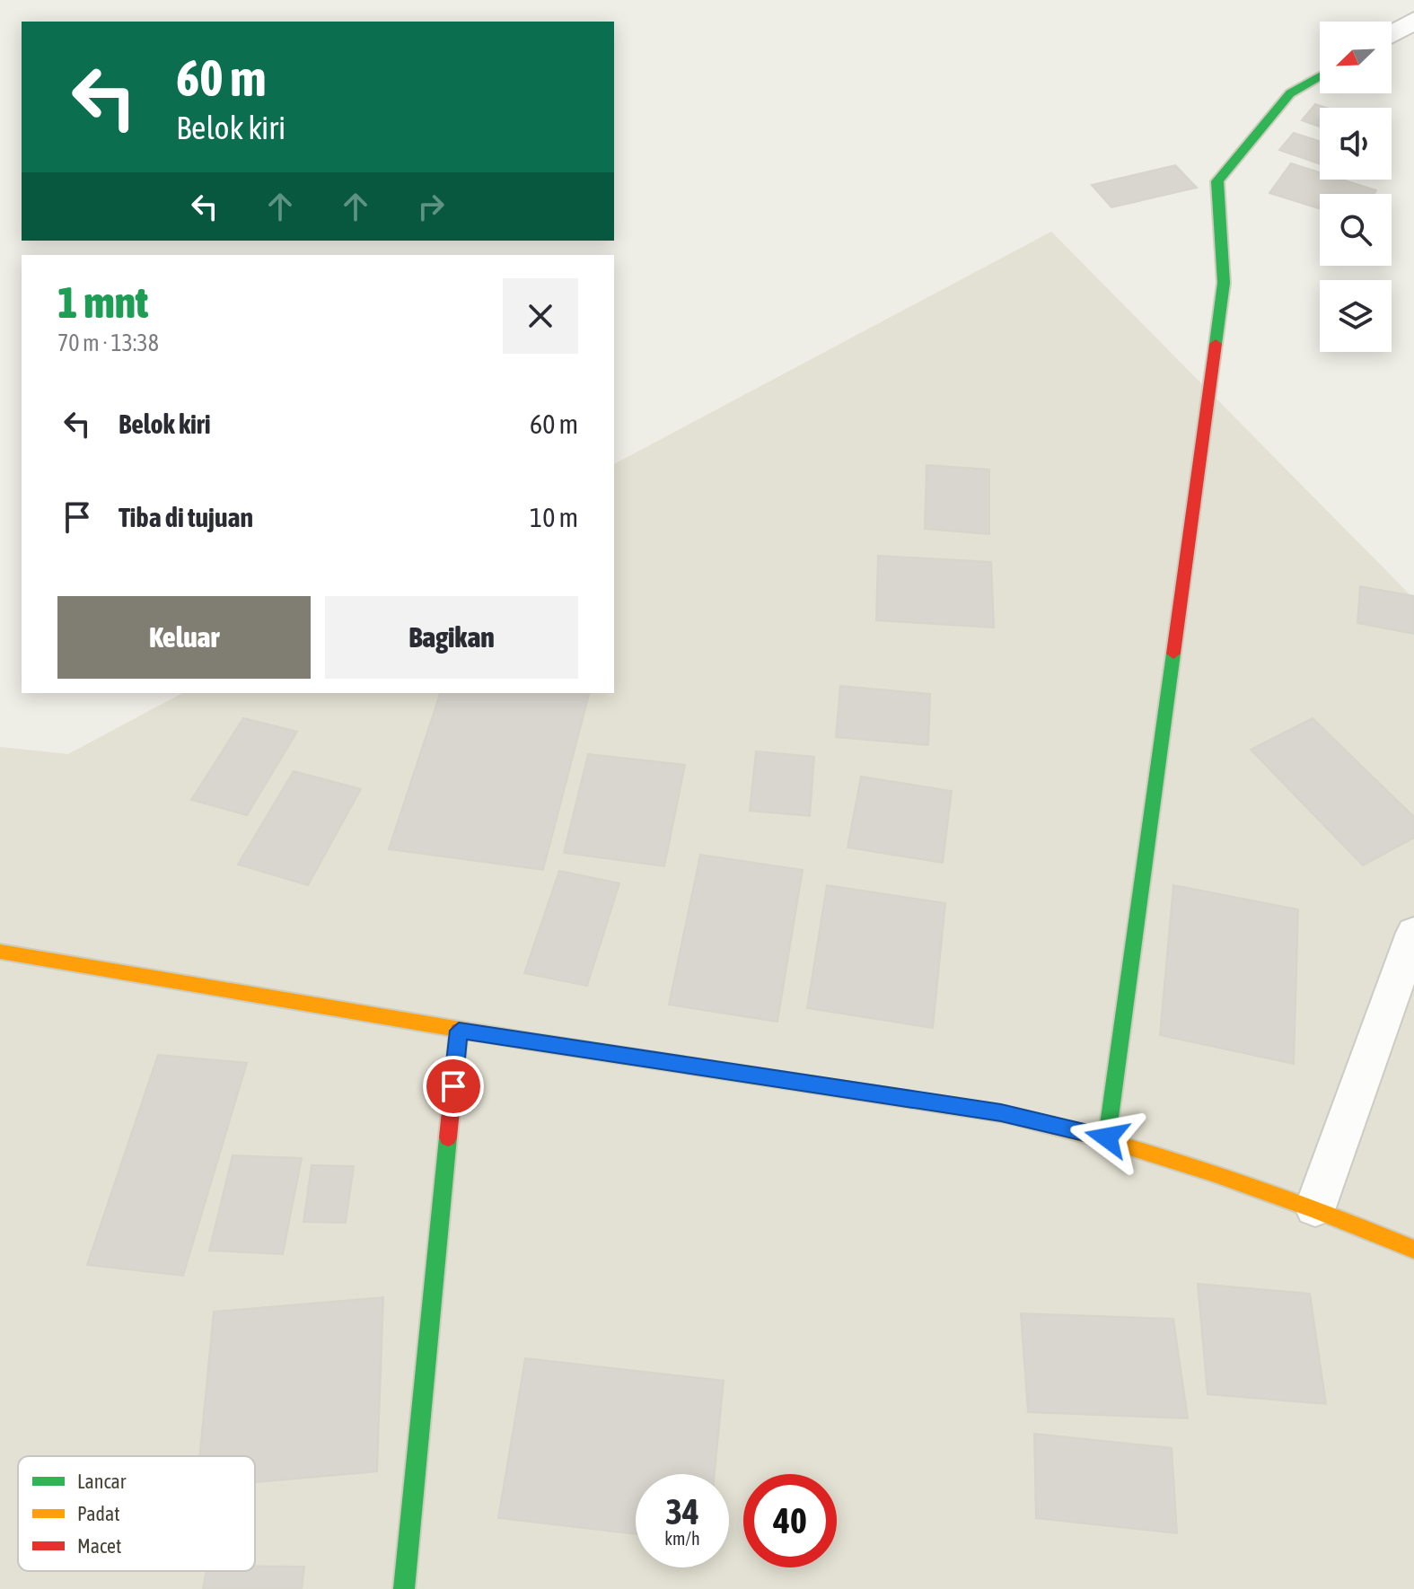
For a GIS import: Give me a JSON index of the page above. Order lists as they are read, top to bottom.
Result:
{
  "legend": ["Lancar", "Padat", "Macet"],
  "north": "bottom left",
  "page": {
    "turn": ["60 m", "Belok kiri"],
    "heading": ["1 mnt", "70 m · 13:38"],
    "list": [
      {
        "name": "Belok kiri",
        "value": "60 m"
      },
      {
        "name": "Tiba di tujuan",
        "value": "10 m"
      }
    ],
    "buttons": ["Keluar", "Bagikan"],
    "speed": "34 km/h",
    "limit": "40"
  }
}
